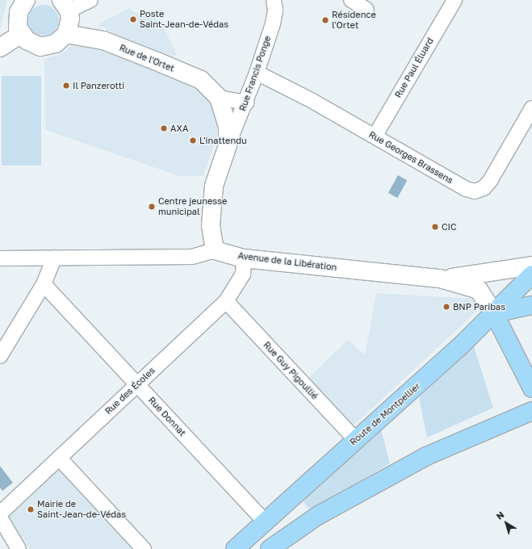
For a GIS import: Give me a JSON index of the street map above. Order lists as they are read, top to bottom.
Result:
{
  "streets": {
    "main road": ["Route de Montpellier"],
    "street": [
      "Rue de l'Ortet",
      "Rue Paul Éluard",
      "Rue Francis Ponge",
      "Rue Georges Brassens",
      "Avenue de la Libération",
      "Rue Guy Pigoullié",
      "Rue des Écoles",
      "Rue Donnat"
    ]
  },
  "crossings": [
    ["Rue de l'Ortet", "Rue Francis Ponge"],
    ["Rue de l'Ortet", "Avenue de la Libération"],
    ["Rue Paul Éluard", "Rue Georges Brassens"],
    ["Rue Francis Ponge", "Rue Georges Brassens"],
    ["Avenue de la Libération", "Rue des Écoles"],
    ["Avenue de la Libération", "Route de Montpellier"],
    ["Rue Guy Pigoullié", "Rue des Écoles"],
    ["Rue Guy Pigoullié", "Route de Montpellier"],
    ["Rue des Écoles", "Rue Donnat"],
    ["Route de Montpellier", "Rue Donnat"]
  ],
  "places": [
    "Poste Saint-Jean-de-Védas",
    "Résidence l'Ortet",
    "Il Panzerotti",
    "AXA",
    "L'inattendu",
    "Centre jeunesse municipal",
    "CIC",
    "BNP Paribas",
    "Mairie de Saint-Jean-de-Védas"
  ],
  "north": "top left"
}
